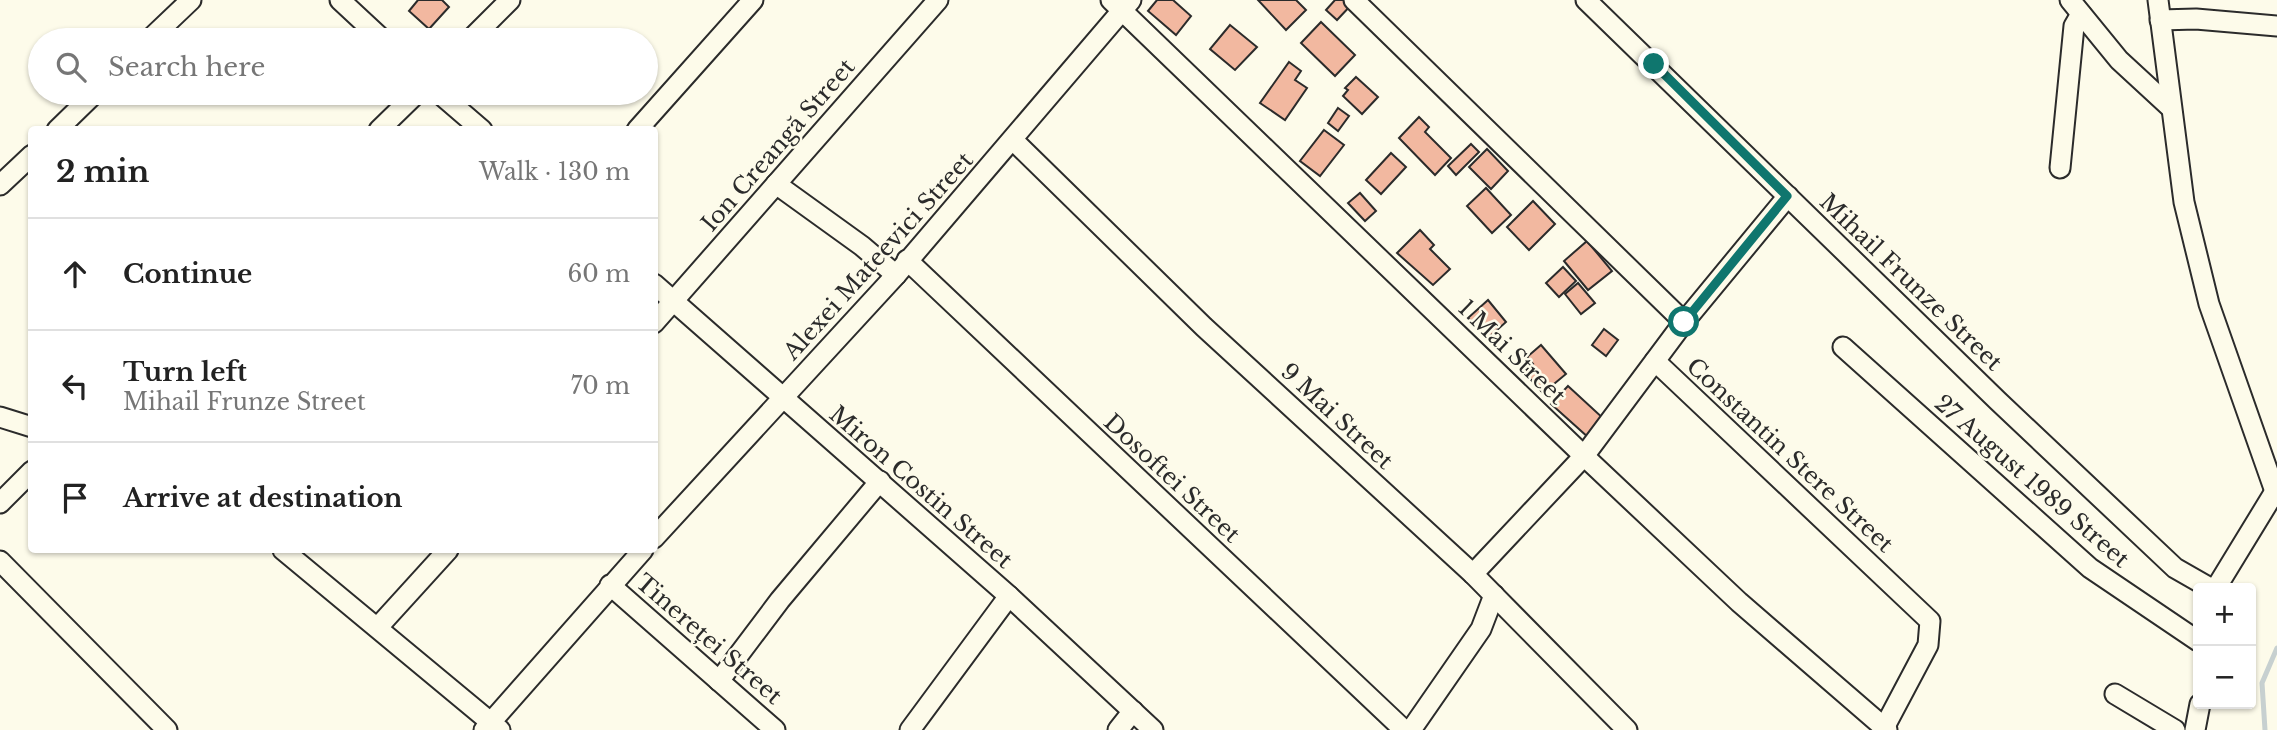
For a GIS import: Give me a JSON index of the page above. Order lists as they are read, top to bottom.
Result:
{
  "streets": {
    "street": [
      "Ion Creangă Street",
      "Alexei Mateevici Street",
      "Mihail Frunze Street",
      "1 Mai Street",
      "9 Mai Street",
      "Constantin Stere Street",
      "Dosoftei Street",
      "27 August 1989 Street",
      "Miron Costin Street",
      "Tinereței Street"
    ]
  },
  "crossings": [
    ["Ion Creangă Street", "Dosoftei Street"],
    ["Ion Creangă Street", "Miron Costin Street"],
    ["Alexei Mateevici Street", "1 Mai Street"],
    ["Alexei Mateevici Street", "9 Mai Street"],
    ["Alexei Mateevici Street", "Dosoftei Street"],
    ["Alexei Mateevici Street", "Miron Costin Street"],
    ["Mihail Frunze Street", "Constantin Stere Street"],
    ["1 Mai Street", "Constantin Stere Street"]
  ],
  "page": {
    "search": "Search here",
    "heading": ["2 min", "Walk · 130 m"],
    "list": [
      ["Continue", "60 m"],
      ["Turn left", "Mihail Frunze Street", "70 m"],
      "Arrive at destination"
    ],
    "map_buttons": ["+", "−"]
  }
}
